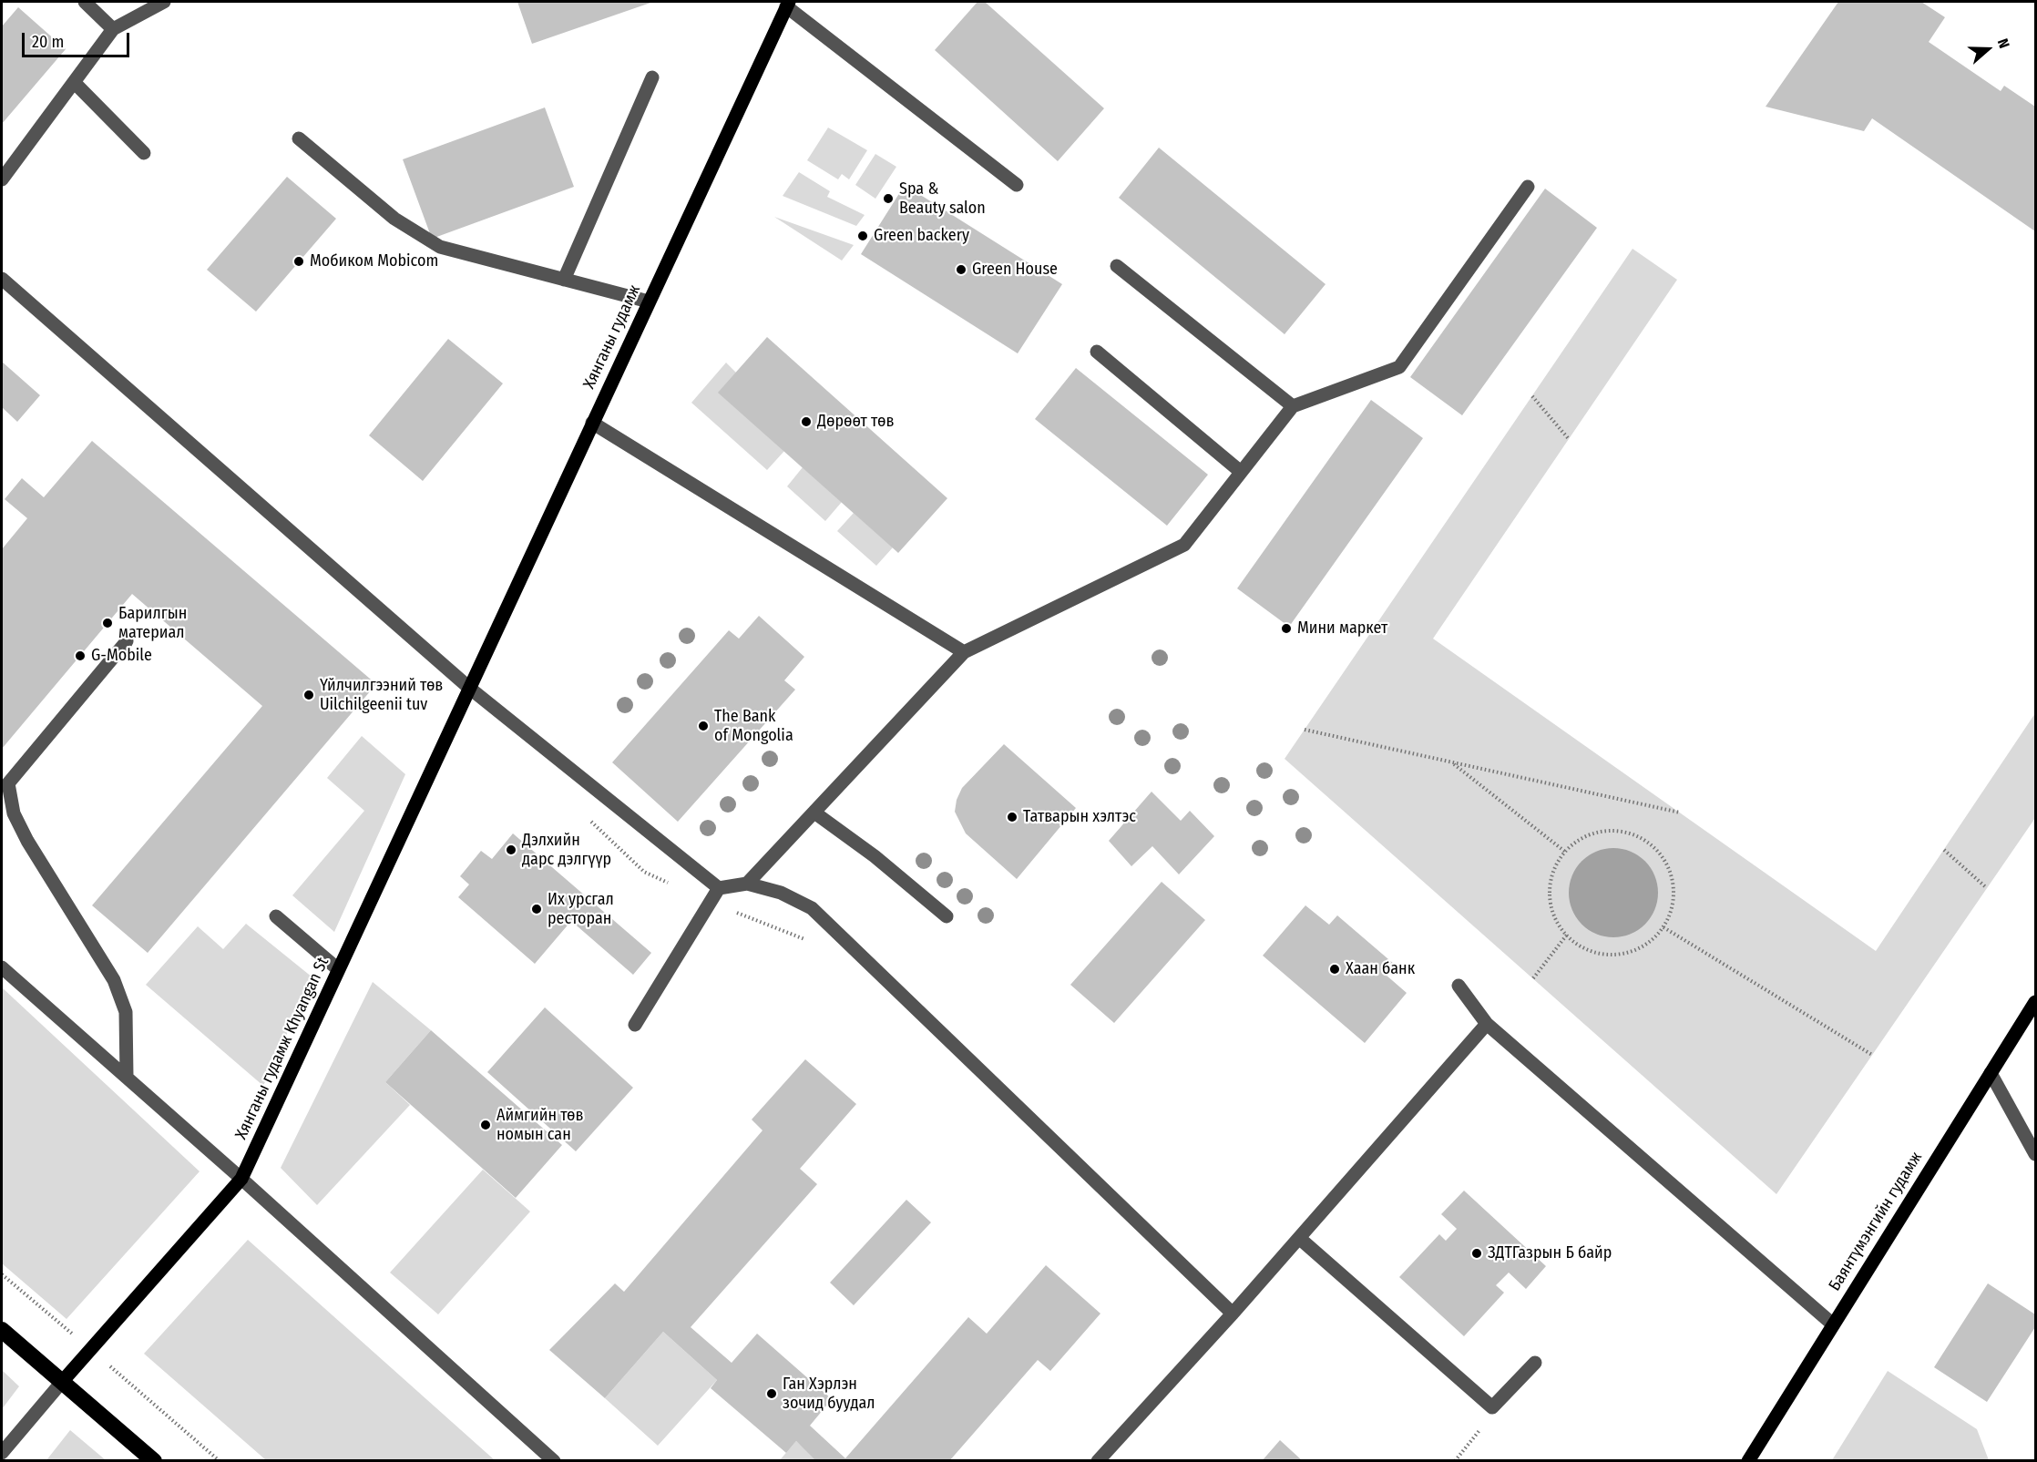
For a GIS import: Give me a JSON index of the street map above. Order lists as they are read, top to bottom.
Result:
{
  "streets": {
    "main road": ["Хянганы гудамж", "Хянганы гудамж Khyangan St", "Баянтүмэнгийн гудамж"]
  },
  "crossings": [
    ["Хянганы гудамж", "Хянганы гудамж Khyangan St"]
  ],
  "places": [
    "Spa & Beauty salon",
    "Green backery",
    "Мобиком Mobicom",
    "Green House",
    "Дөрөөт төв",
    "Барилгын материал",
    "Мини маркет",
    "G-Mobile",
    "Үйлчилгээний төв Uilchilgeenii tuv",
    "The Bank of Mongolia",
    "Татварын хэлтэс",
    "Дэлхийн дарс дэлгүүр",
    "Их урсгал ресторан",
    "Хаан банк",
    "Аймгийн төв номын сан",
    "ЗДТГазрын Б байр",
    "Ган Хэрлэн зочид буудал"
  ],
  "scale_bar": "20 m",
  "north": "right"
}
